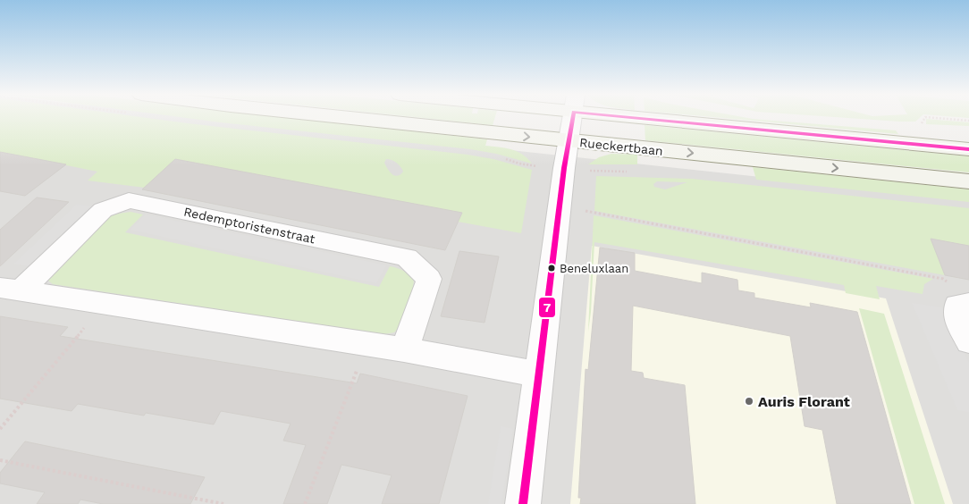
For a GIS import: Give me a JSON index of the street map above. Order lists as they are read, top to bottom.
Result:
{
  "streets": {
    "main road": ["Rueckertbaan"],
    "street": ["Redemptoristenstraat"]
  },
  "places": ["Beneluxlaan", "Auris Florant"],
  "lines": ["transit line 7"]
}
